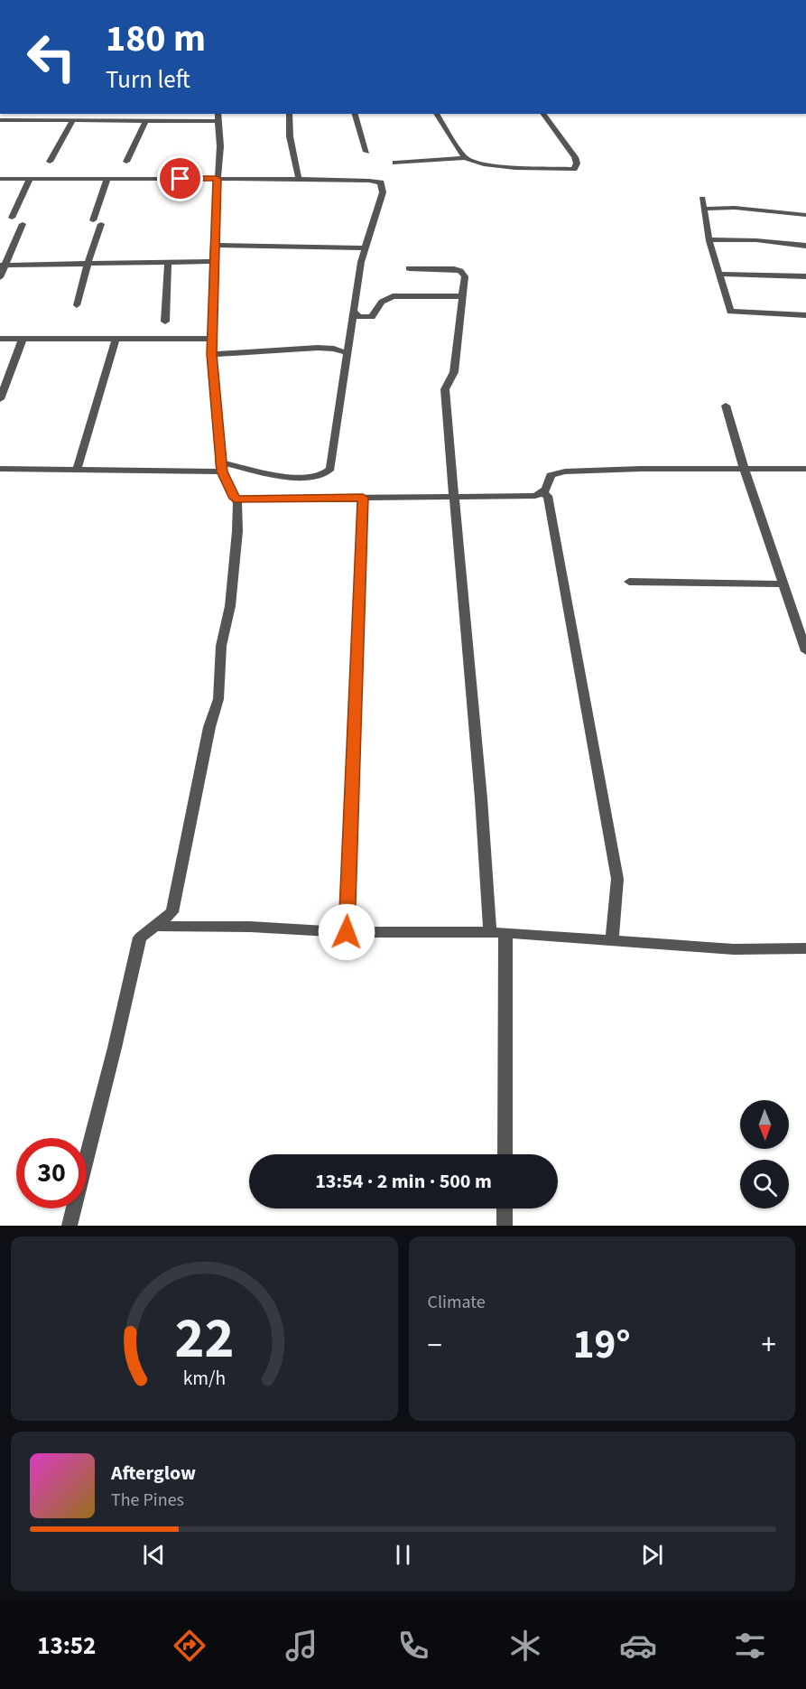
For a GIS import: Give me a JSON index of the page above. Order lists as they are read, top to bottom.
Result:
{
  "north": "bottom",
  "page": {
    "turn": ["180 m", "Turn left"],
    "limit": "30",
    "trip": "13:54 · 2 min · 500 m",
    "tile": "Climate",
    "heat": ["−", "19°", "+"],
    "song": ["Afterglow", "The Pines"],
    "tabs": "13:52",
    "gauge": ["22", "km/h"]
  }
}
